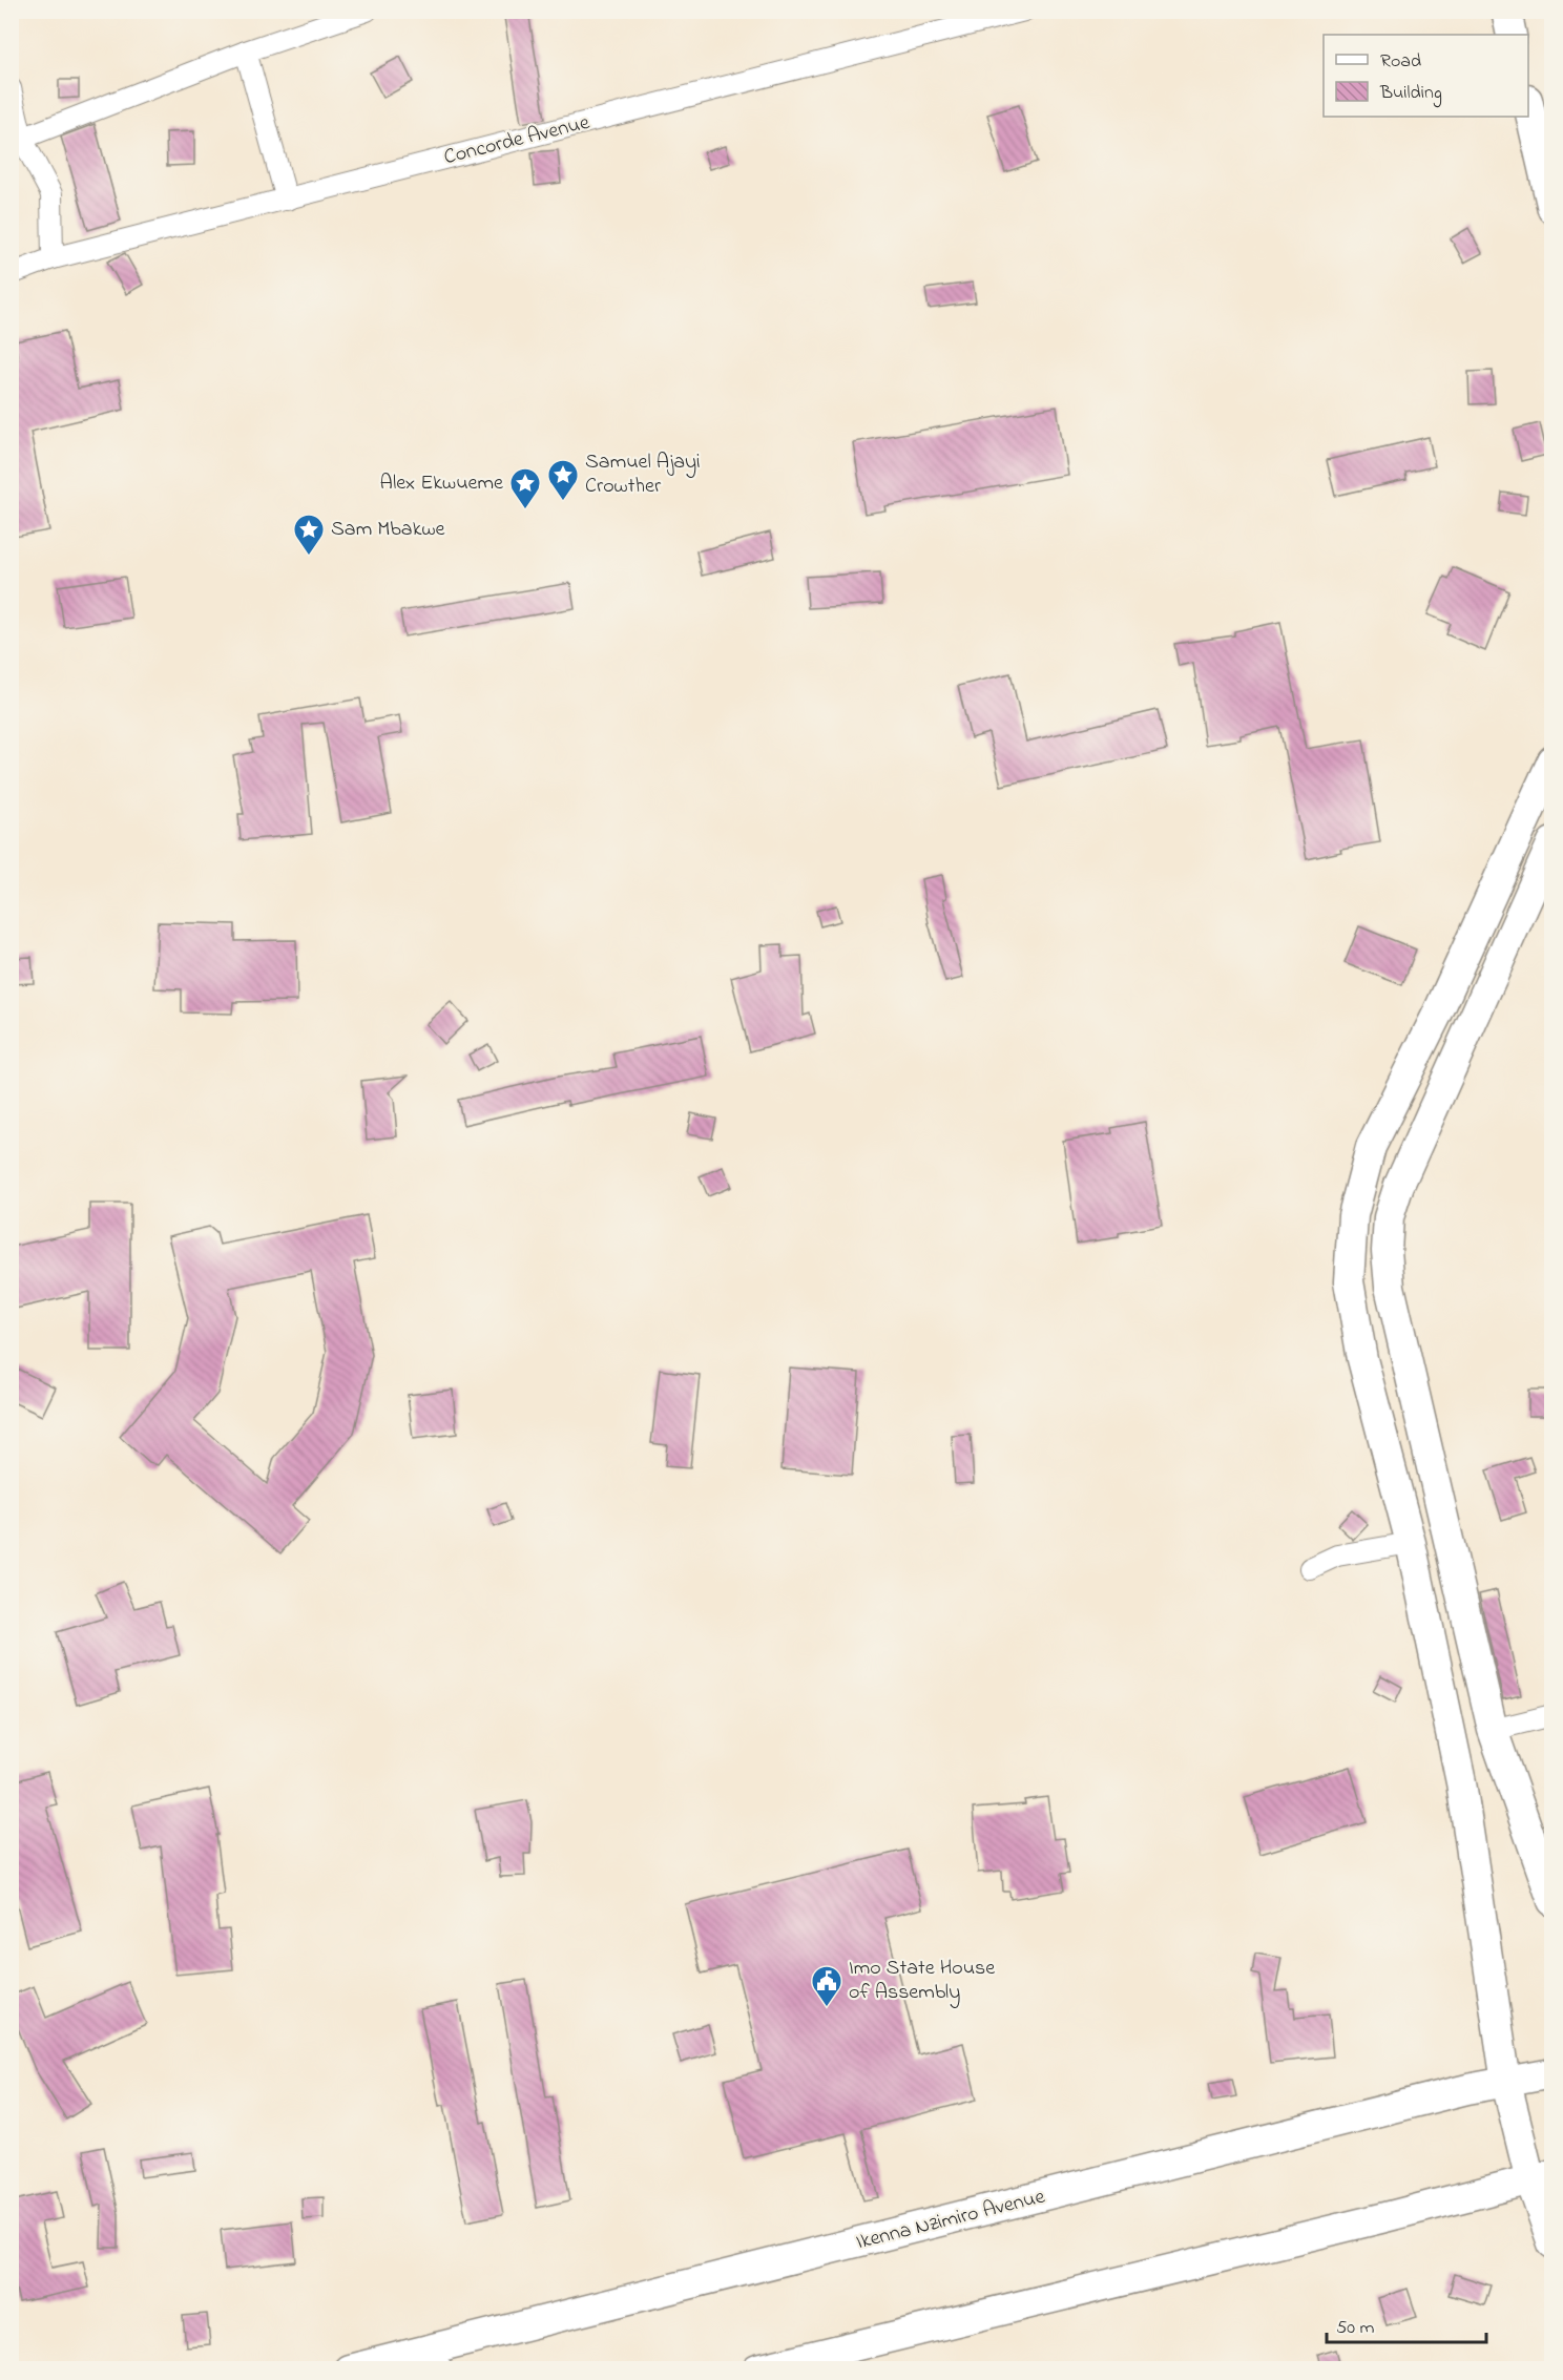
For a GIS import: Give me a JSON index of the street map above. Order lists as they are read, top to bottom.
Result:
{
  "streets": {
    "street": ["Concorde Avenue", "Ikenna Nzimiro Avenue"]
  },
  "places": {
    "place": ["Samuel Ajayi Crowther", "Alex Ekwueme", "Sam Mbakwe"],
    "public building": ["Imo State House of Assembly"]
  },
  "legend": ["Road", "Building"],
  "scale_bar": "50 m"
}
